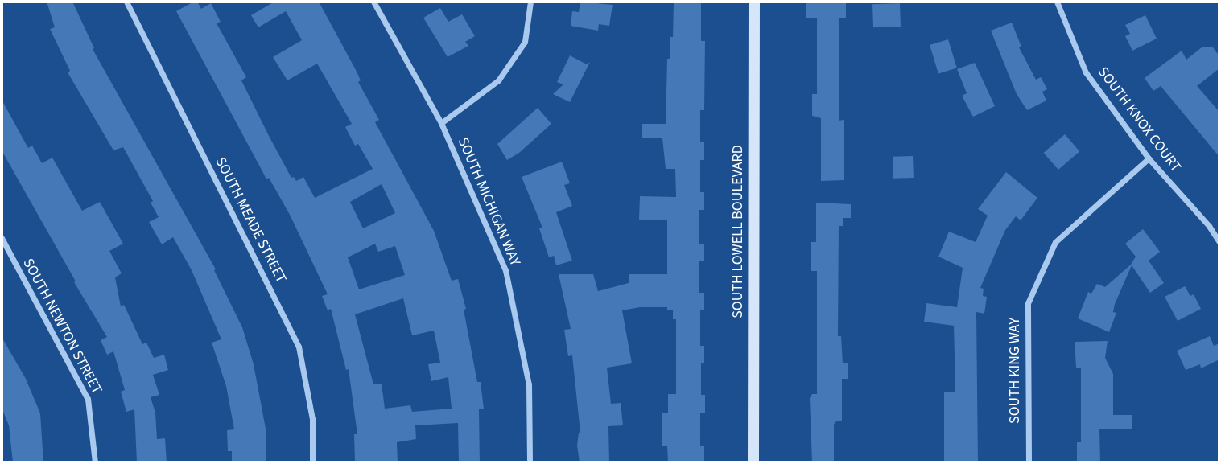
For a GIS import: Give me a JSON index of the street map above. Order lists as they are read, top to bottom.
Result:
{
  "streets": {
    "street": [
      "SOUTH KNOX COURT",
      "SOUTH MICHIGAN WAY",
      "SOUTH MEADE STREET",
      "SOUTH LOWELL BOULEVARD",
      "SOUTH NEWTON STREET",
      "SOUTH KING WAY"
    ]
  },
  "crossings": [
    ["SOUTH KNOX COURT", "SOUTH KING WAY"]
  ]
}
